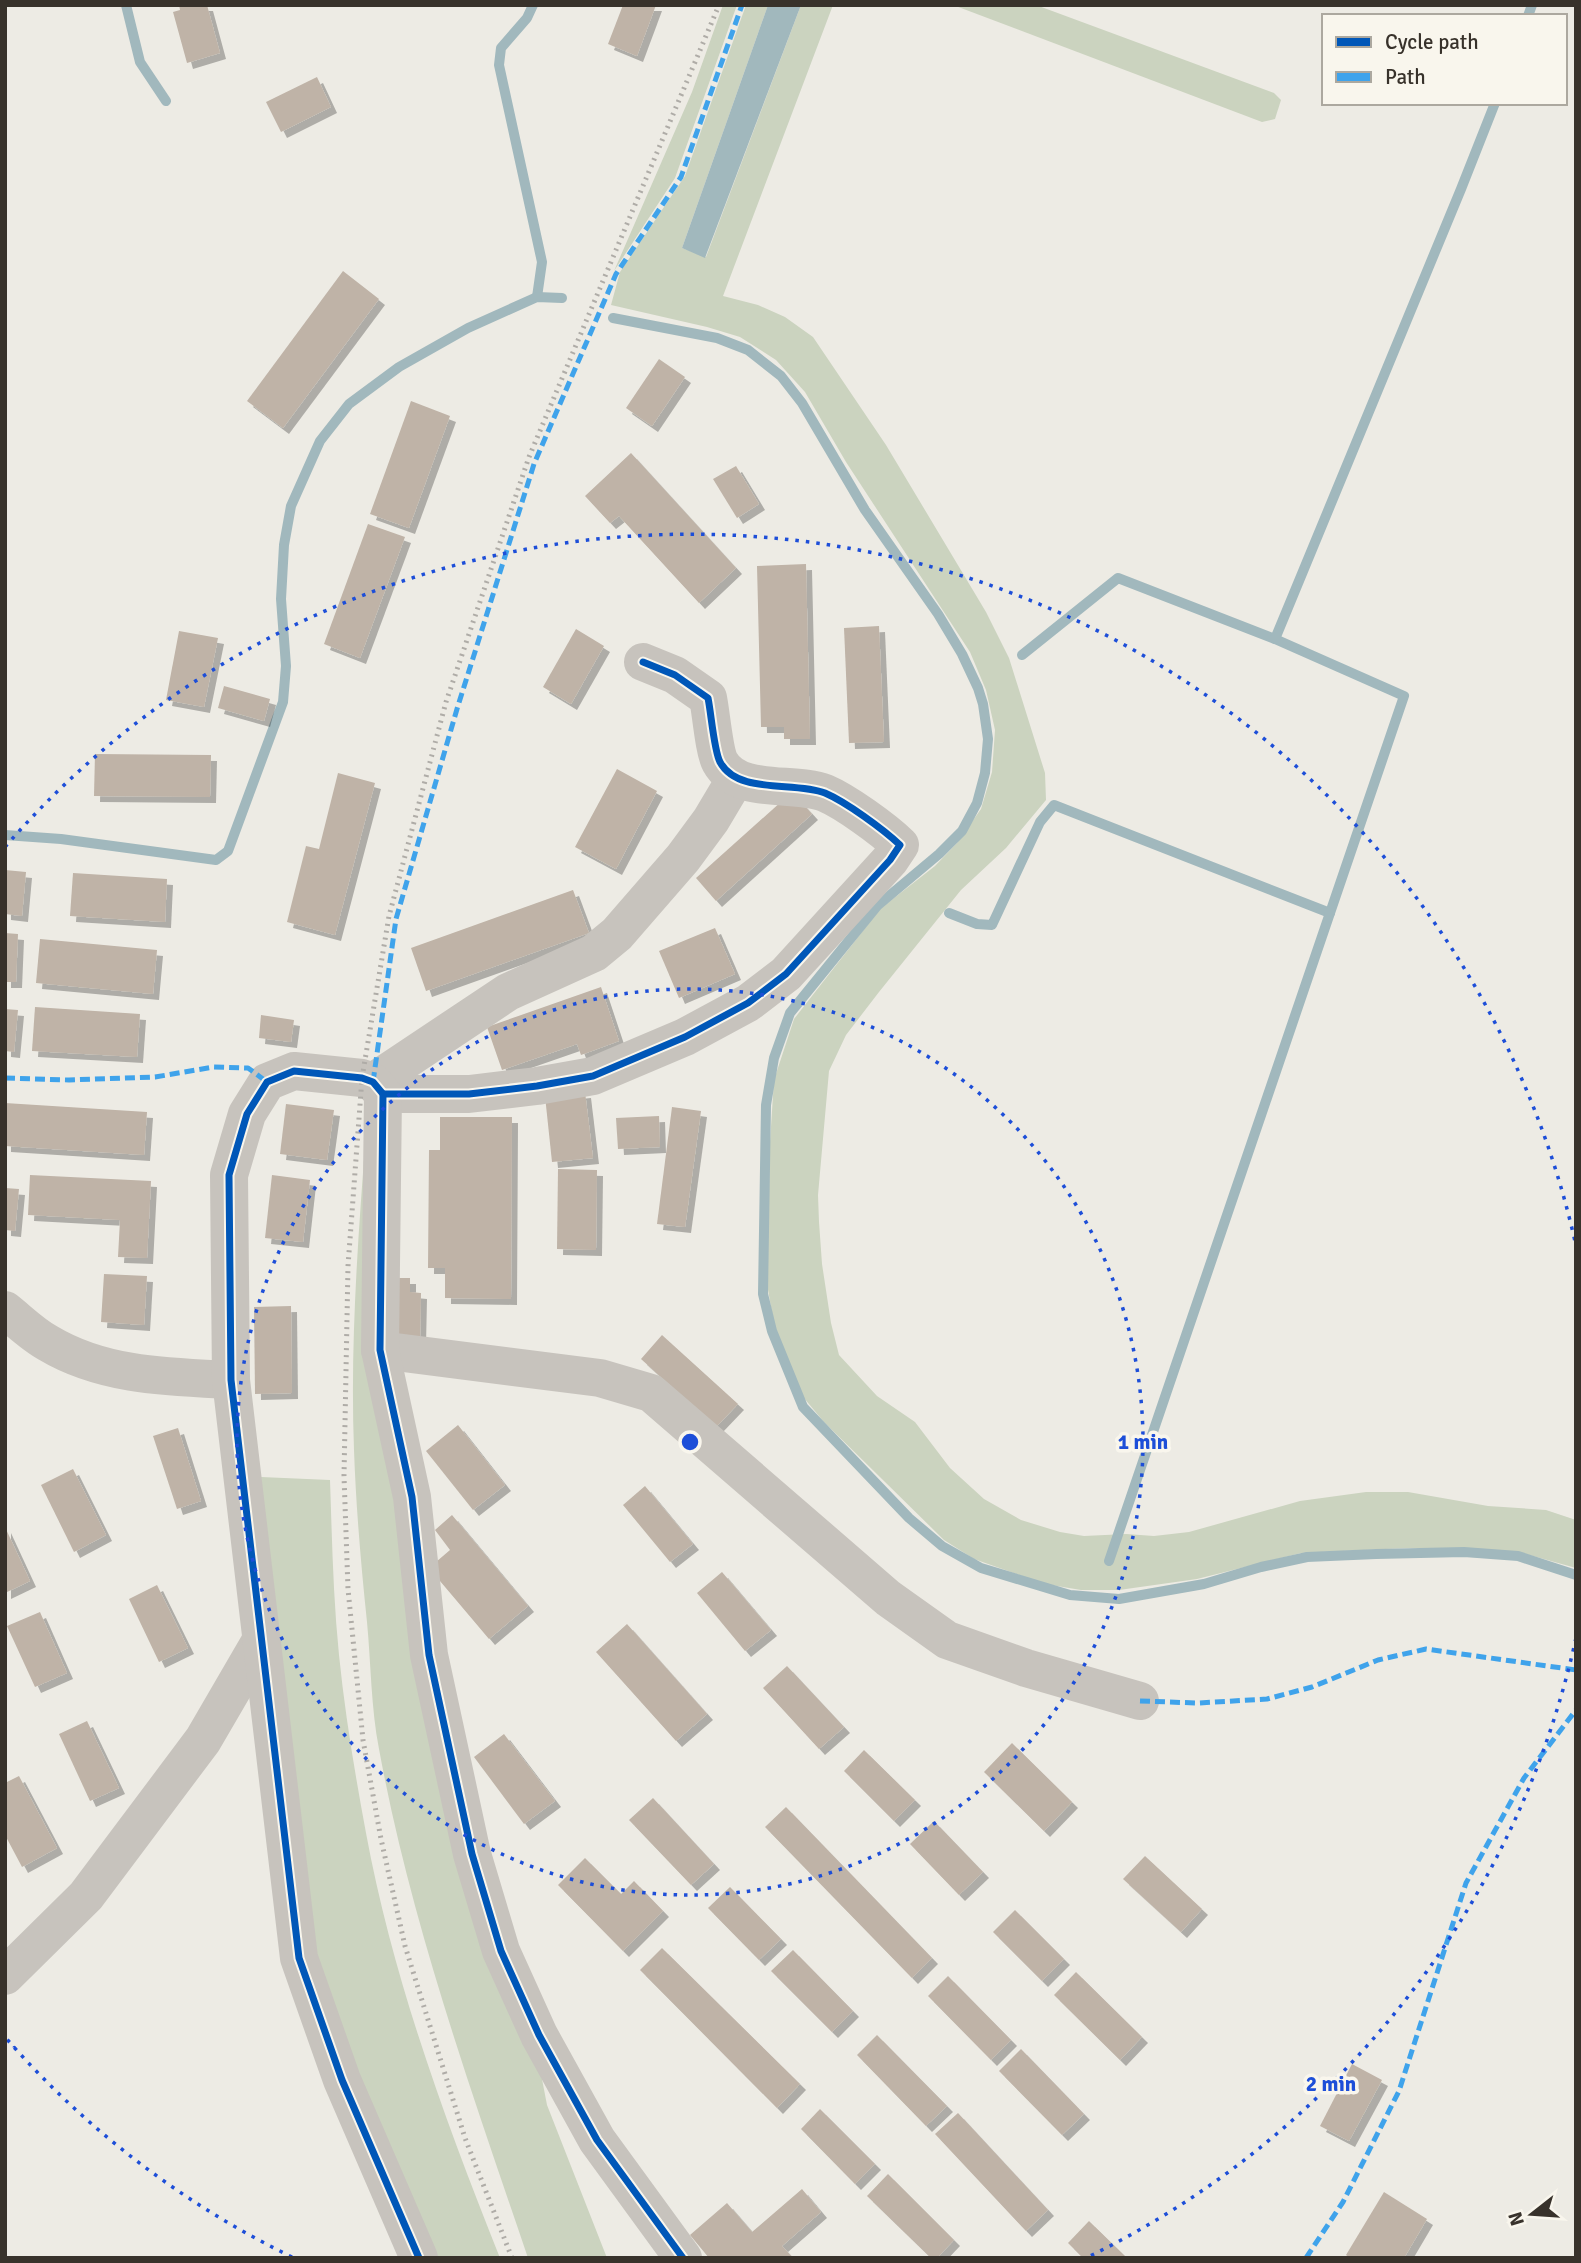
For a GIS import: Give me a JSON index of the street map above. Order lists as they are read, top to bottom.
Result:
{
  "legend": ["Cycle path", "Path"],
  "north": "left",
  "rings": ["1 min", "2 min"]
}
